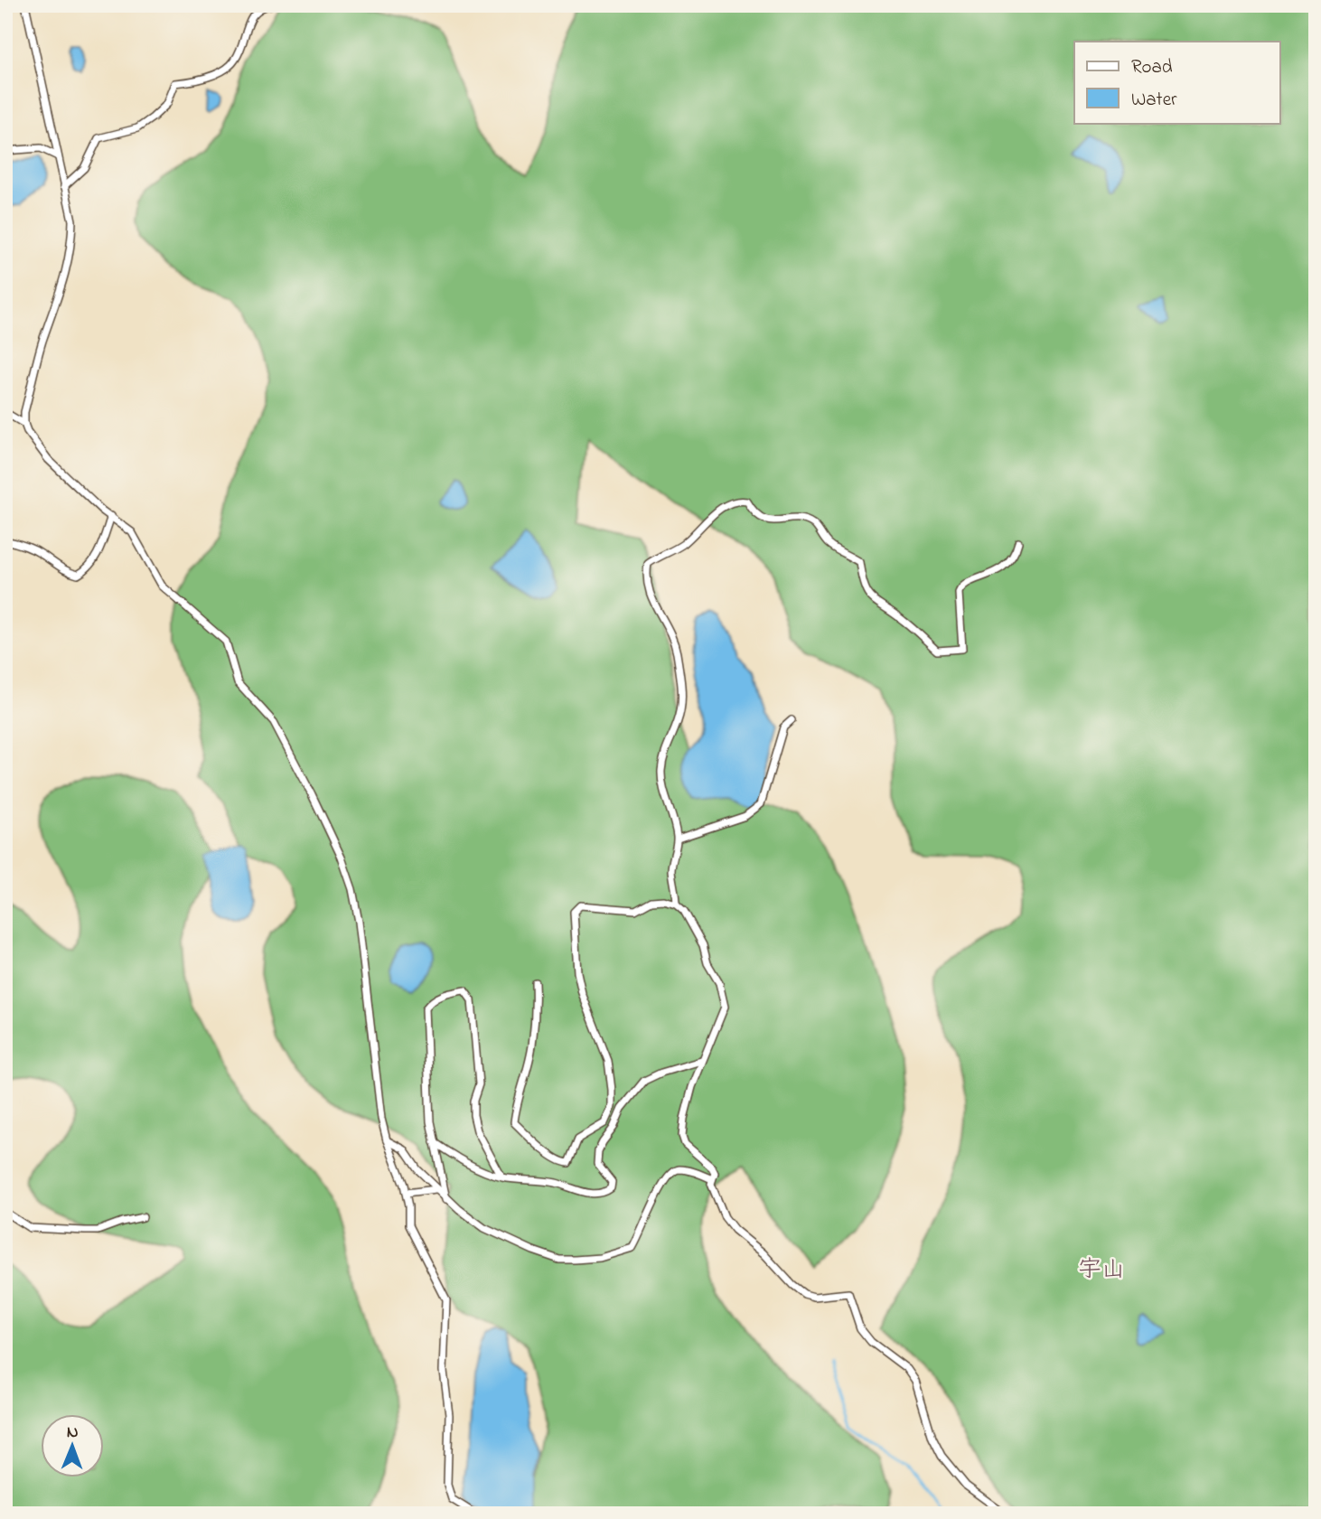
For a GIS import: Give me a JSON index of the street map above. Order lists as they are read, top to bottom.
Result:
{
  "districts": ["宇山"],
  "legend": ["Road", "Water"],
  "north": "top"
}
